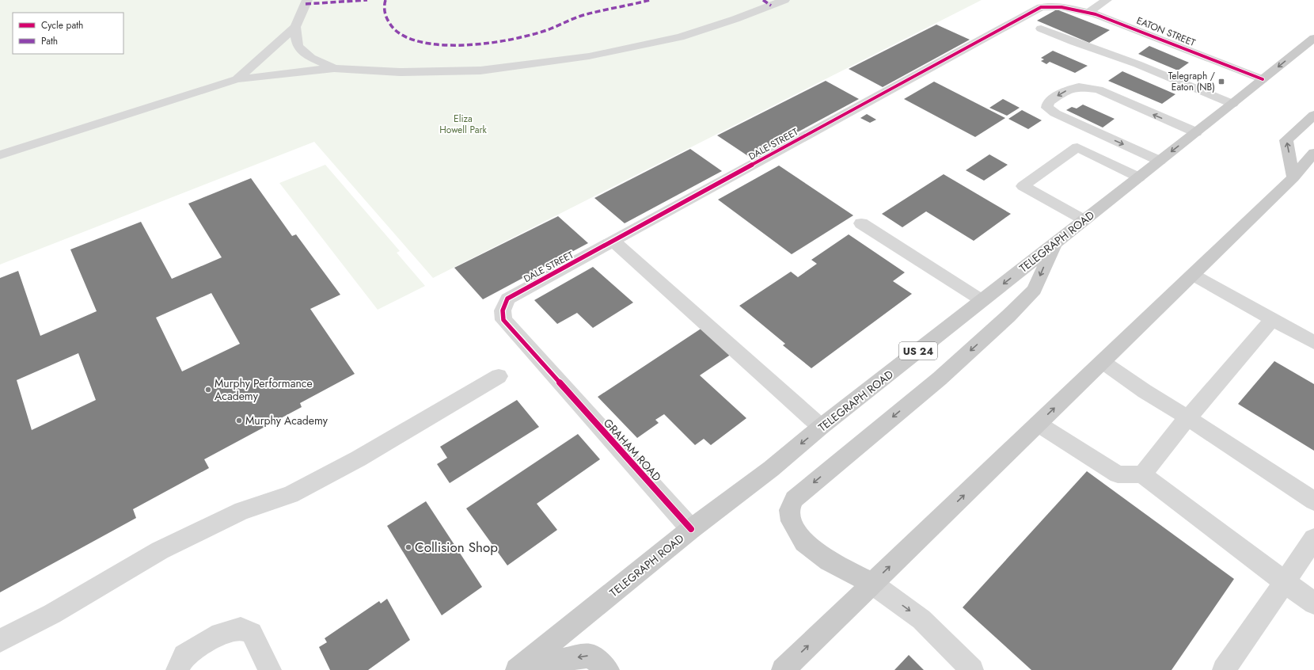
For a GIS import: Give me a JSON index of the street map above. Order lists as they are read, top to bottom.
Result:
{
  "streets": {
    "main road": ["TELEGRAPH ROAD", "US 24"],
    "street": ["EATON STREET", "DALE STREET", "GRAHAM ROAD"]
  },
  "crossings": [
    ["EATON STREET", "DALE STREET"],
    ["EATON STREET", "TELEGRAPH ROAD"],
    ["DALE STREET", "GRAHAM ROAD"],
    ["TELEGRAPH ROAD", "GRAHAM ROAD"]
  ],
  "parks": ["Eliza Howell Park"],
  "places": {
    "transit": ["Telegraph / Eaton (NB)"],
    "other": ["Murphy Performance Academy", "Murphy Academy", "Collision Shop"]
  },
  "legend": ["Cycle path", "Path"]
}
